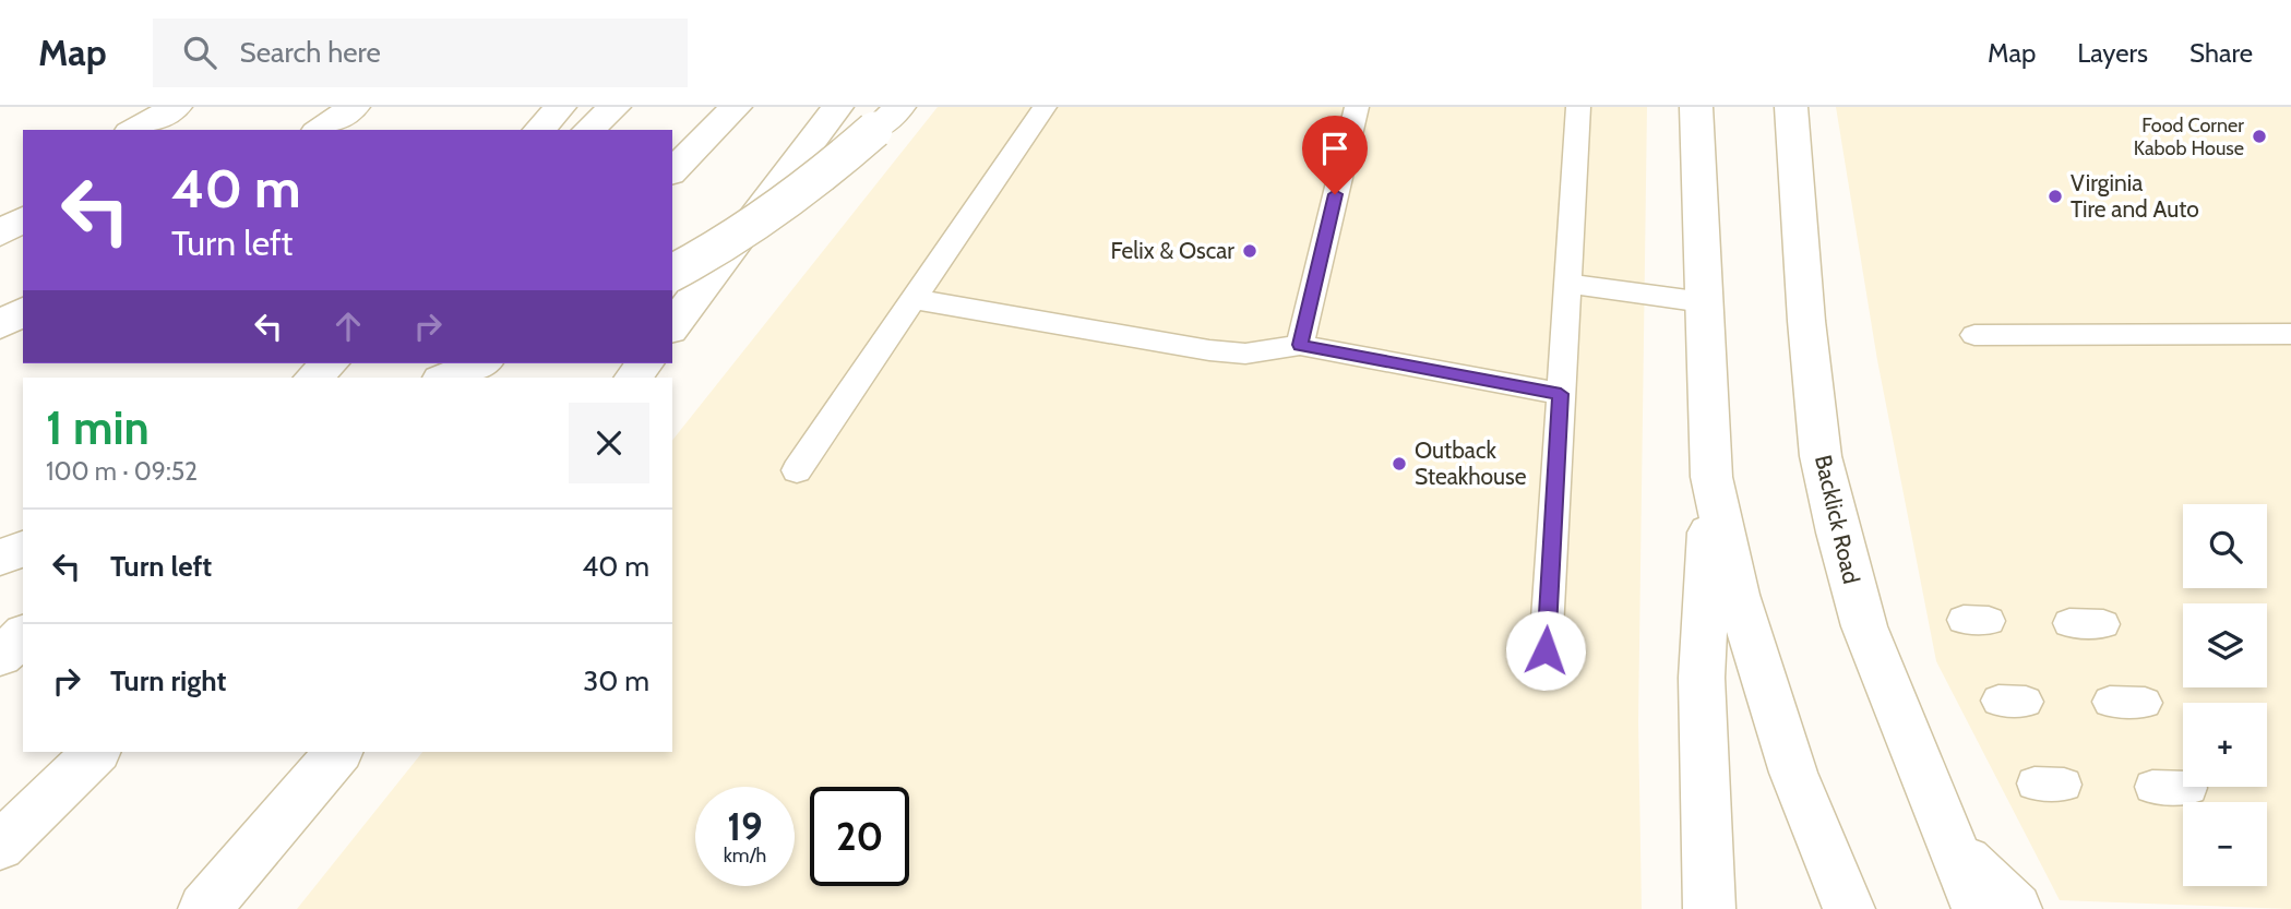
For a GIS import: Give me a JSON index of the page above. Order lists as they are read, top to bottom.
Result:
{
  "streets": {
    "main road": ["Backlick Road"]
  },
  "places": [
    "Food Corner Kabob House",
    "Virginia Tire and Auto",
    "Felix & Oscar",
    "Outback Steakhouse"
  ],
  "page": {
    "header": "Map",
    "search": "Search here",
    "nav": ["Map", "Layers", "Share"],
    "turn": ["40 m", "Turn left"],
    "heading": ["1 min", "100 m · 09:52"],
    "map_buttons": ["+", "−"],
    "list": [
      {
        "name": "Turn left",
        "value": "40 m"
      },
      {
        "name": "Turn right",
        "value": "30 m"
      }
    ],
    "speed": "19 km/h",
    "limit": "20"
  }
}
